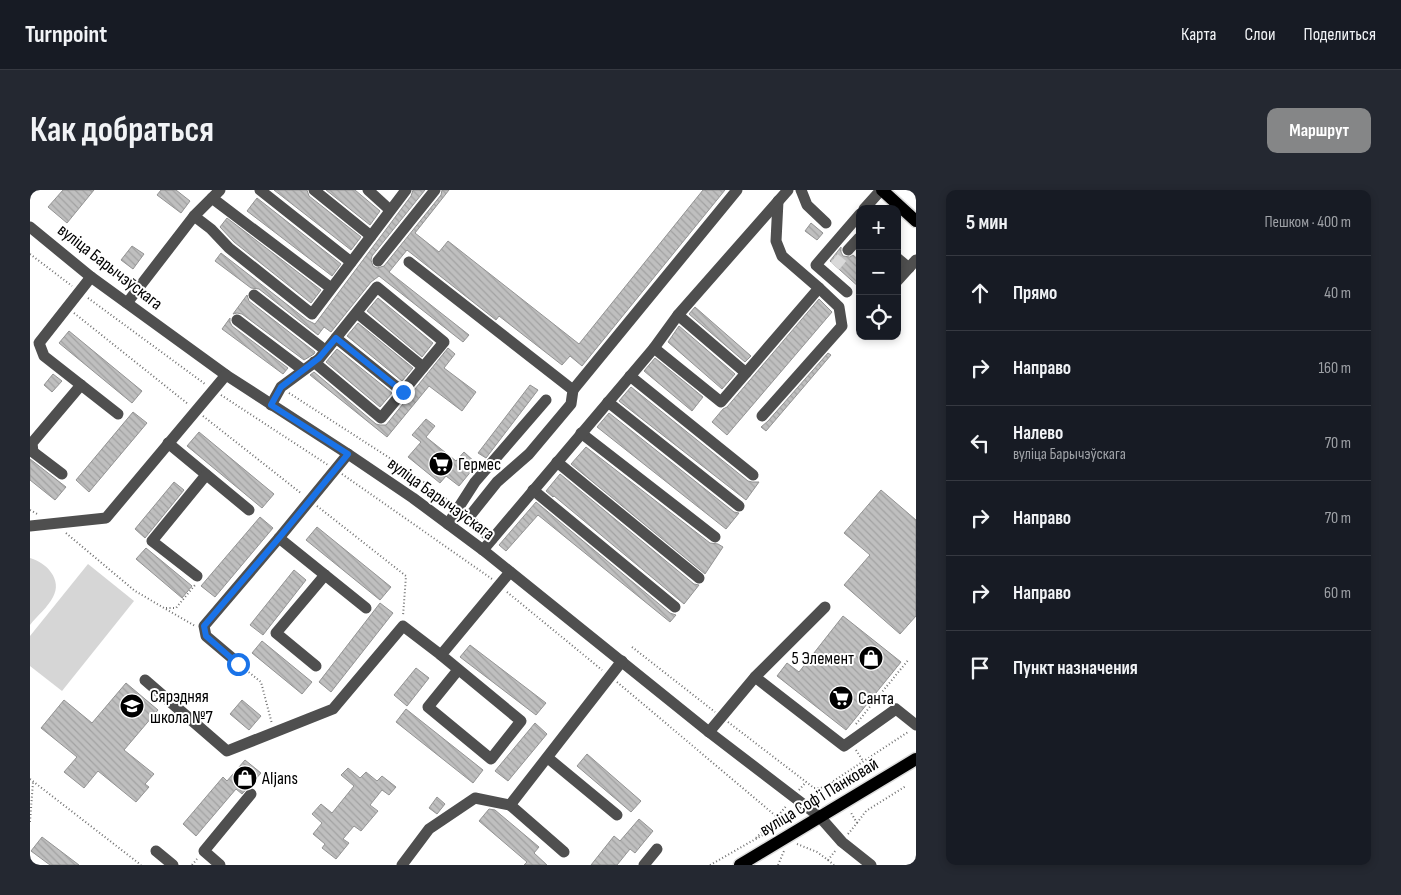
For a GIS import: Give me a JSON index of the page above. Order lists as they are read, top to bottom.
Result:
{
  "streets": {
    "main road": ["вуліца Софʼі Панковай"],
    "street": ["вуліца Барычэўскага"]
  },
  "crossings": [
    ["вуліца Барычэўскага", "вуліца Софʼі Панковай"]
  ],
  "places": {
    "supermarket": ["Гермес", "Санта"],
    "shop": ["5 Элемент", "Aljans"],
    "school or university": ["Сярэдняя школа №7"]
  },
  "page": {
    "header": "Turnpoint",
    "nav": ["Карта", "Слои", "Поделиться"],
    "buttons": "Маршрут",
    "title": "Как добраться",
    "heading": ["5 мин", "Пешком · 400 m"],
    "map_buttons": ["+", "−"],
    "list": [
      ["Прямо", "40 m"],
      ["Направо", "160 m"],
      ["Налево", "вуліца Барычэўскага", "70 m"],
      ["Направо", "70 m"],
      ["Направо", "60 m"],
      "Пункт назначения"
    ]
  }
}
